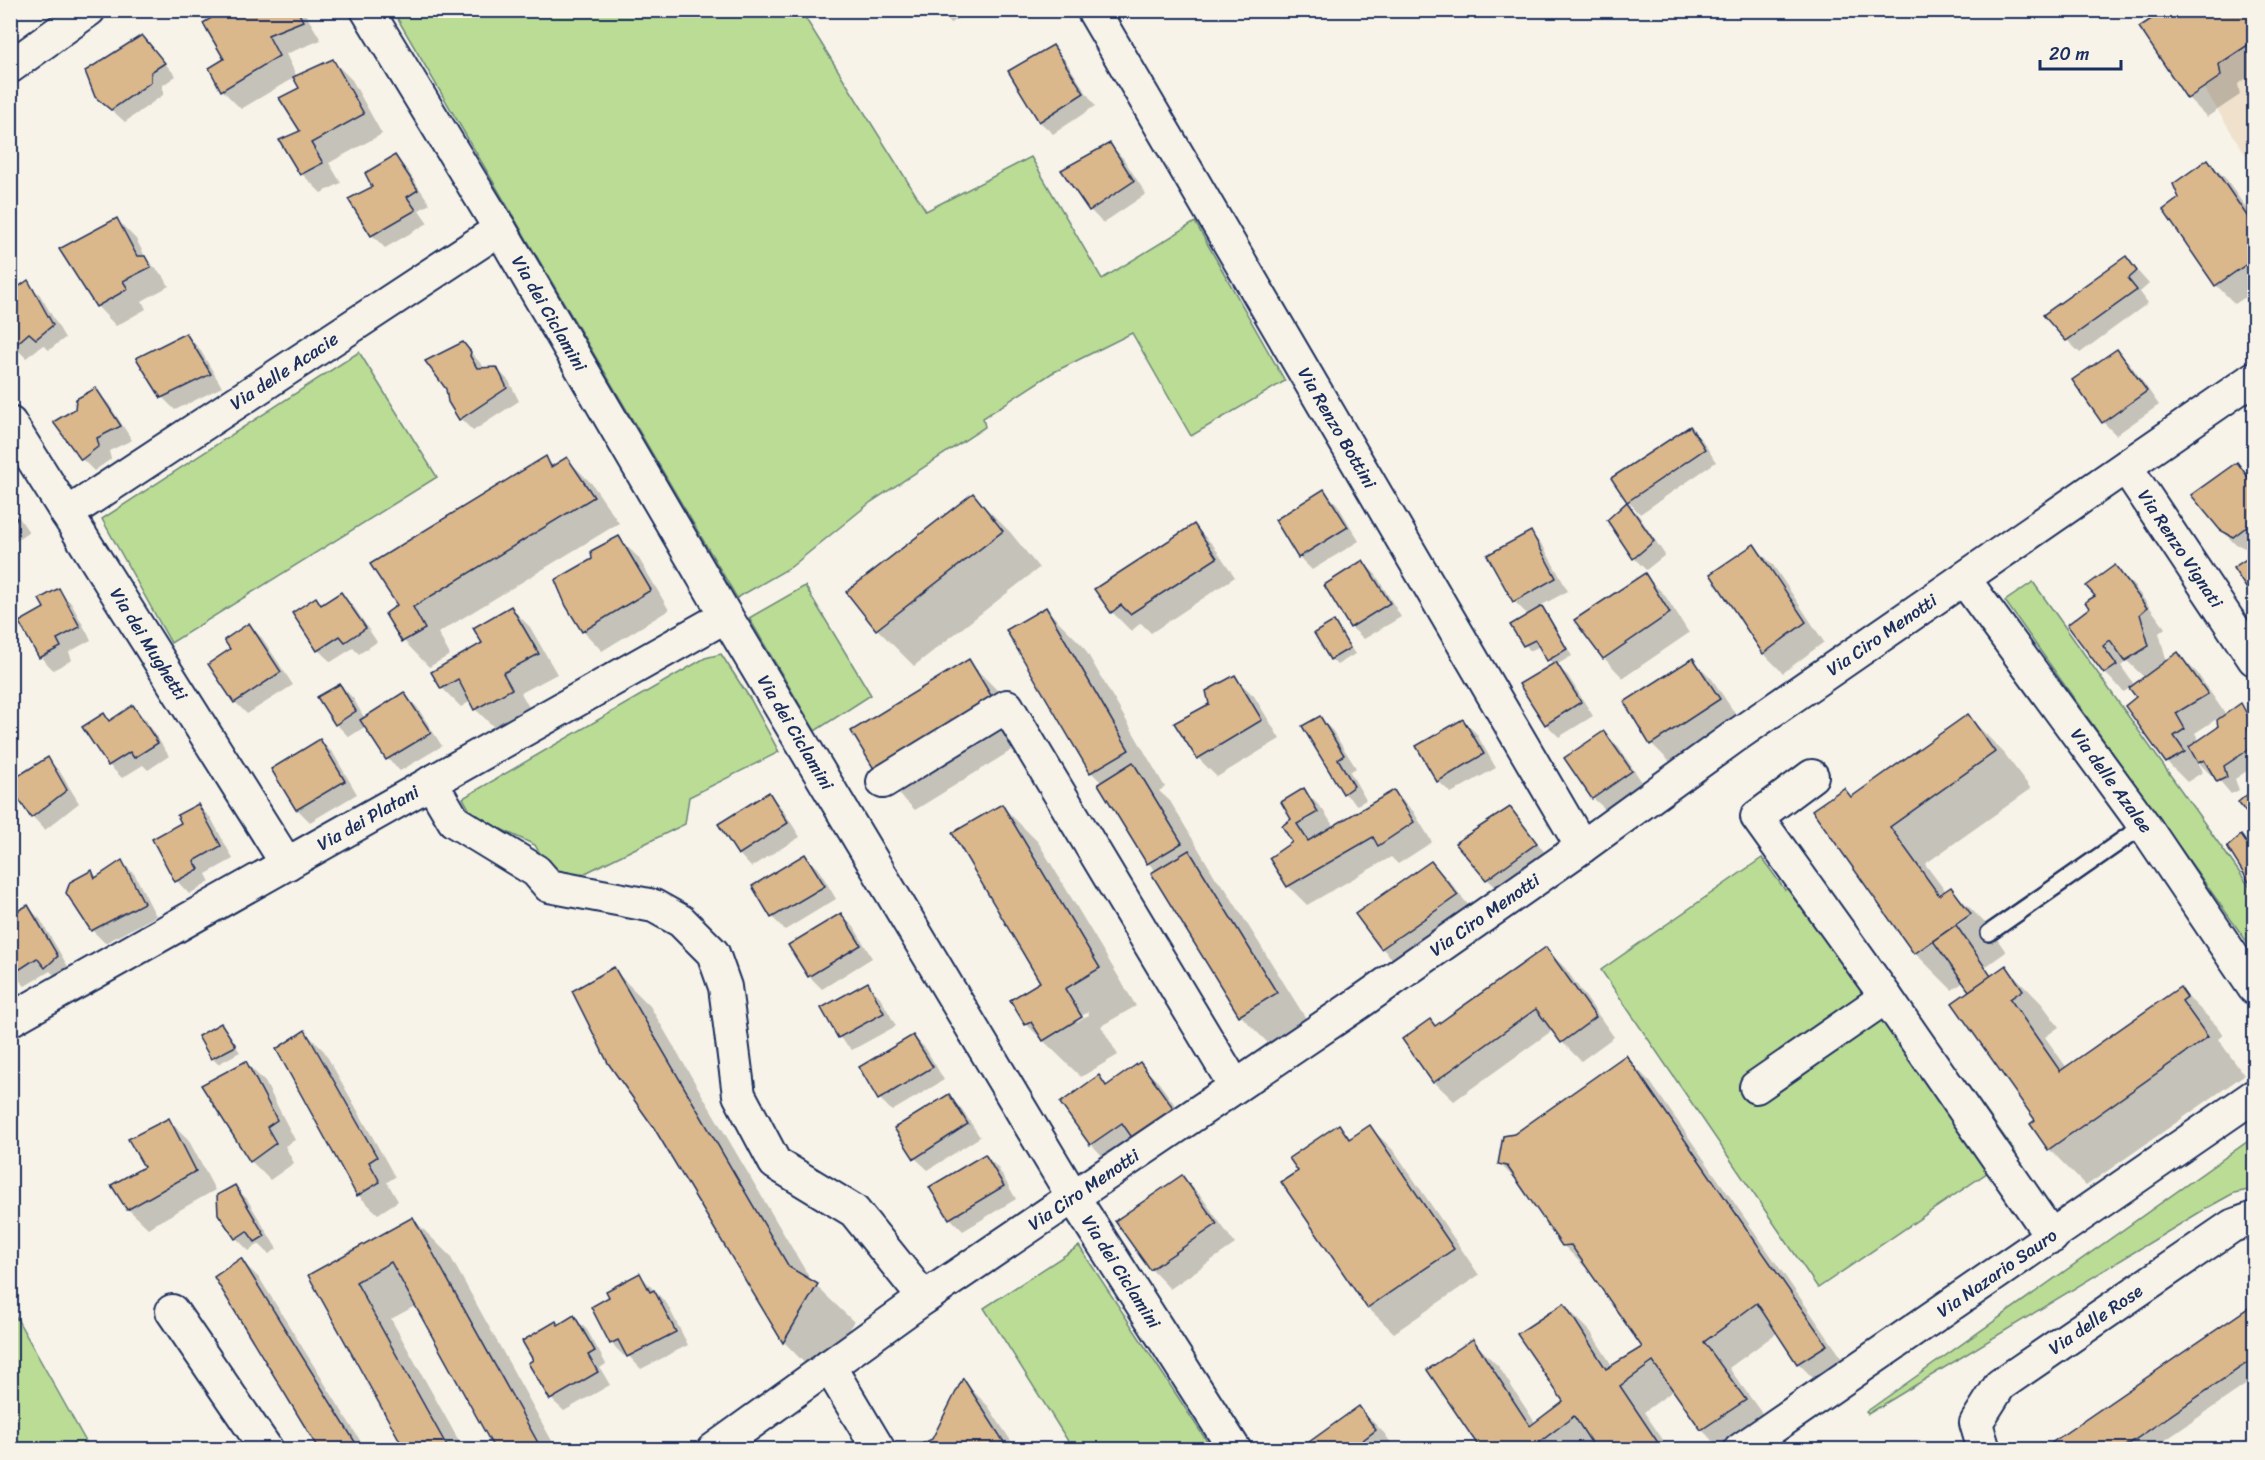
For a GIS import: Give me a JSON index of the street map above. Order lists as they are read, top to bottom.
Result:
{
  "streets": {
    "street": [
      "Via dei Ciclamini",
      "Via delle Acacie",
      "Via Renzo Bottini",
      "Via Renzo Vignati",
      "Via Ciro Menotti",
      "Via dei Mughetti",
      "Via delle Azalee",
      "Via dei Platani",
      "Via Nazario Sauro",
      "Via delle Rose"
    ]
  },
  "crossings": [
    ["Via dei Ciclamini", "Via delle Acacie"],
    ["Via dei Ciclamini", "Via Ciro Menotti"],
    ["Via dei Ciclamini", "Via dei Platani"],
    ["Via delle Acacie", "Via dei Mughetti"],
    ["Via Renzo Bottini", "Via Ciro Menotti"],
    ["Via Renzo Vignati", "Via Ciro Menotti"],
    ["Via Ciro Menotti", "Via delle Azalee"],
    ["Via dei Mughetti", "Via dei Platani"]
  ],
  "scale_bar": "20 m"
}
